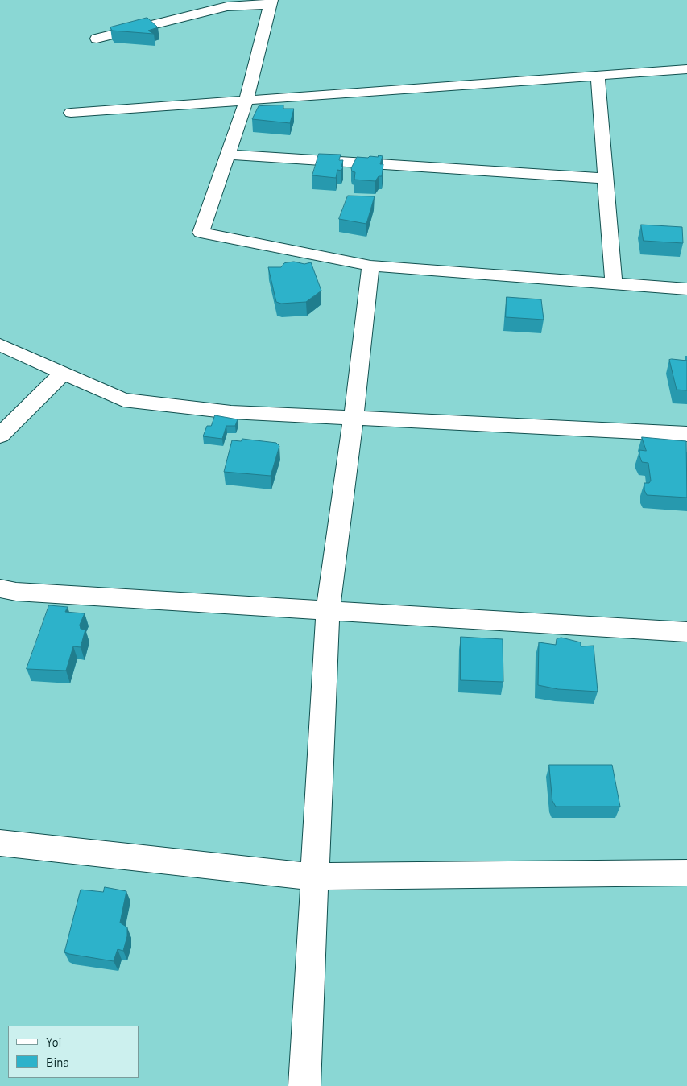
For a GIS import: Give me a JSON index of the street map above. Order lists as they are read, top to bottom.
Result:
{
  "legend": ["Yol", "Bina"]
}
